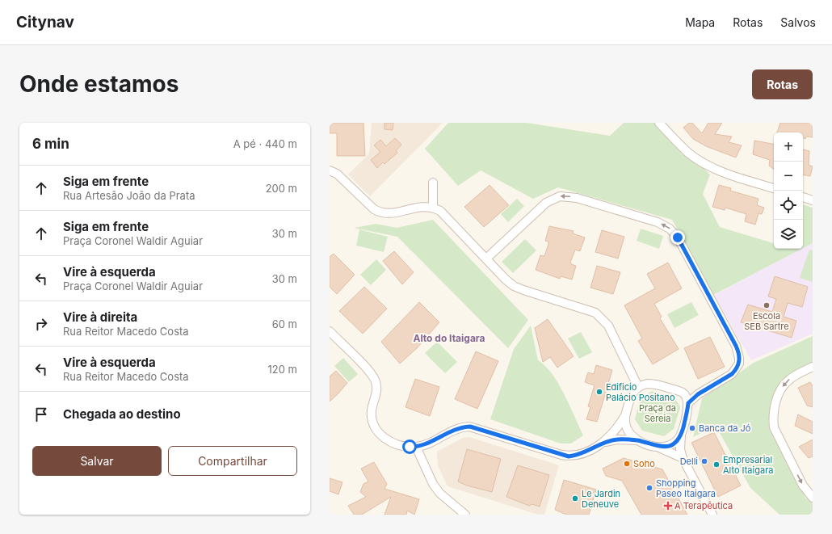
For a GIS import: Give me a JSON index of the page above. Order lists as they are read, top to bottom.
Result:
{
  "districts": ["Alto do Itaigara"],
  "parks": ["Praça da Sereia"],
  "places": {
    "other": [
      "Escola SEB Sartre",
      "Edificio Palácio Positano",
      "Banca da Jó",
      "Delli",
      "Soho",
      "Empresarial Alto Itaigara",
      "Shopping Paseo Itaigara",
      "Le Jardin Deneuve"
    ],
    "health": ["A Terapêutica"]
  },
  "page": {
    "header": "Citynav",
    "nav": ["Mapa", "Rotas", "Salvos"],
    "buttons": [
      "Rotas",
      ["Salvar", "Compartilhar"]
    ],
    "title": "Onde estamos",
    "heading": ["6 min", "A pé · 440 m"],
    "map_buttons": ["+", "−"],
    "list": [
      ["Siga em frente", "Rua Artesão João da Prata", "200 m"],
      ["Siga em frente", "Praça Coronel Waldir Aguiar", "30 m"],
      ["Vire à esquerda", "Praça Coronel Waldir Aguiar", "30 m"],
      ["Vire à direita", "Rua Reitor Macedo Costa", "60 m"],
      ["Vire à esquerda", "Rua Reitor Macedo Costa", "120 m"],
      "Chegada ao destino"
    ]
  }
}
